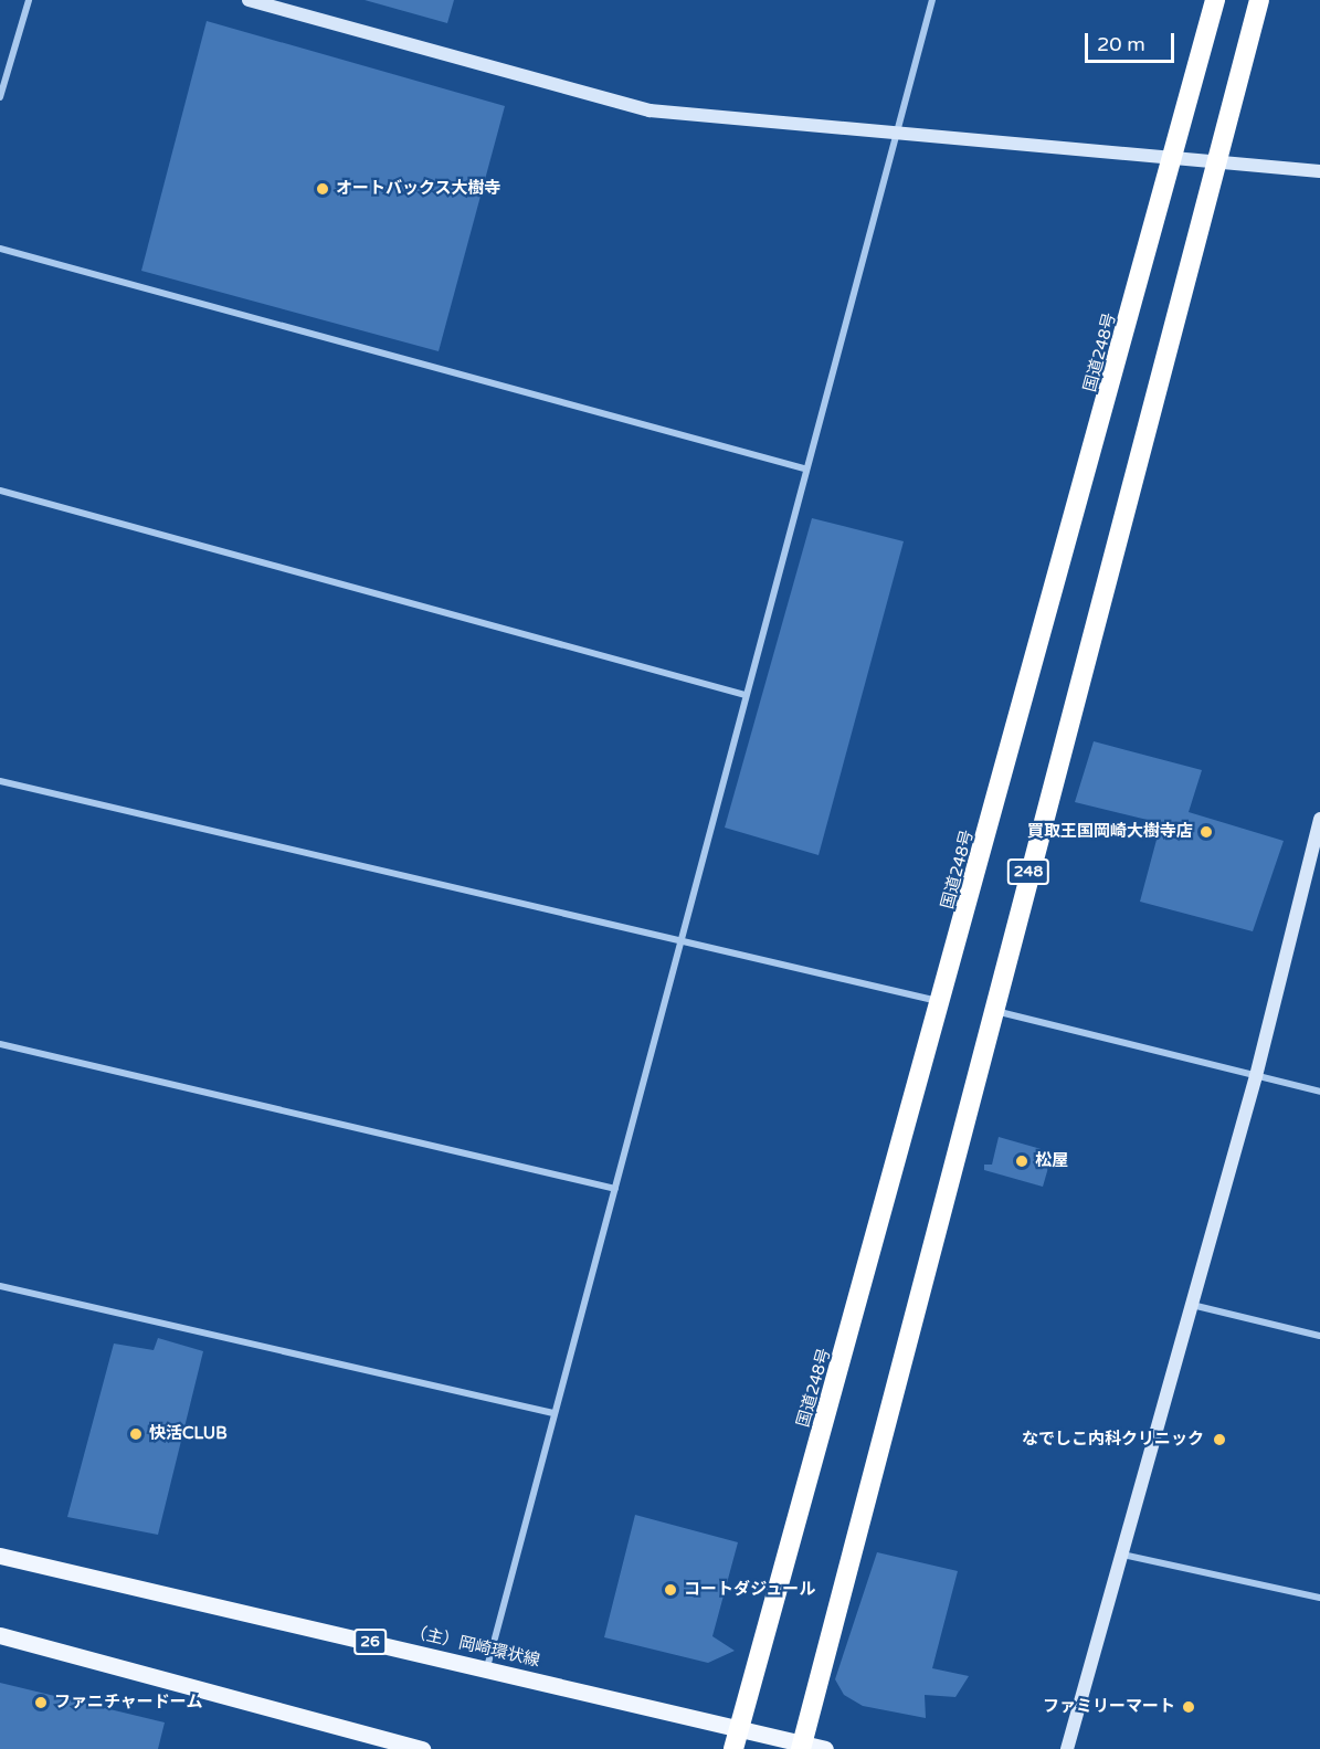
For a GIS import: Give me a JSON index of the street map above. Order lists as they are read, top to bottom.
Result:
{
  "streets": {
    "highway": ["国道248号", "248"],
    "main road": ["26", "（主）岡崎環状線"]
  },
  "crossings": [
    ["国道248号", "（主）岡崎環状線"],
    ["248", "（主）岡崎環状線"]
  ],
  "places": [
    "オートバックス大樹寺",
    "買取王国岡崎大樹寺店",
    "松屋",
    "快活CLUB",
    "なでしこ内科クリニック",
    "コートダジュール",
    "ファニチャードーム",
    "ファミリーマート"
  ],
  "scale_bar": "20 m"
}
